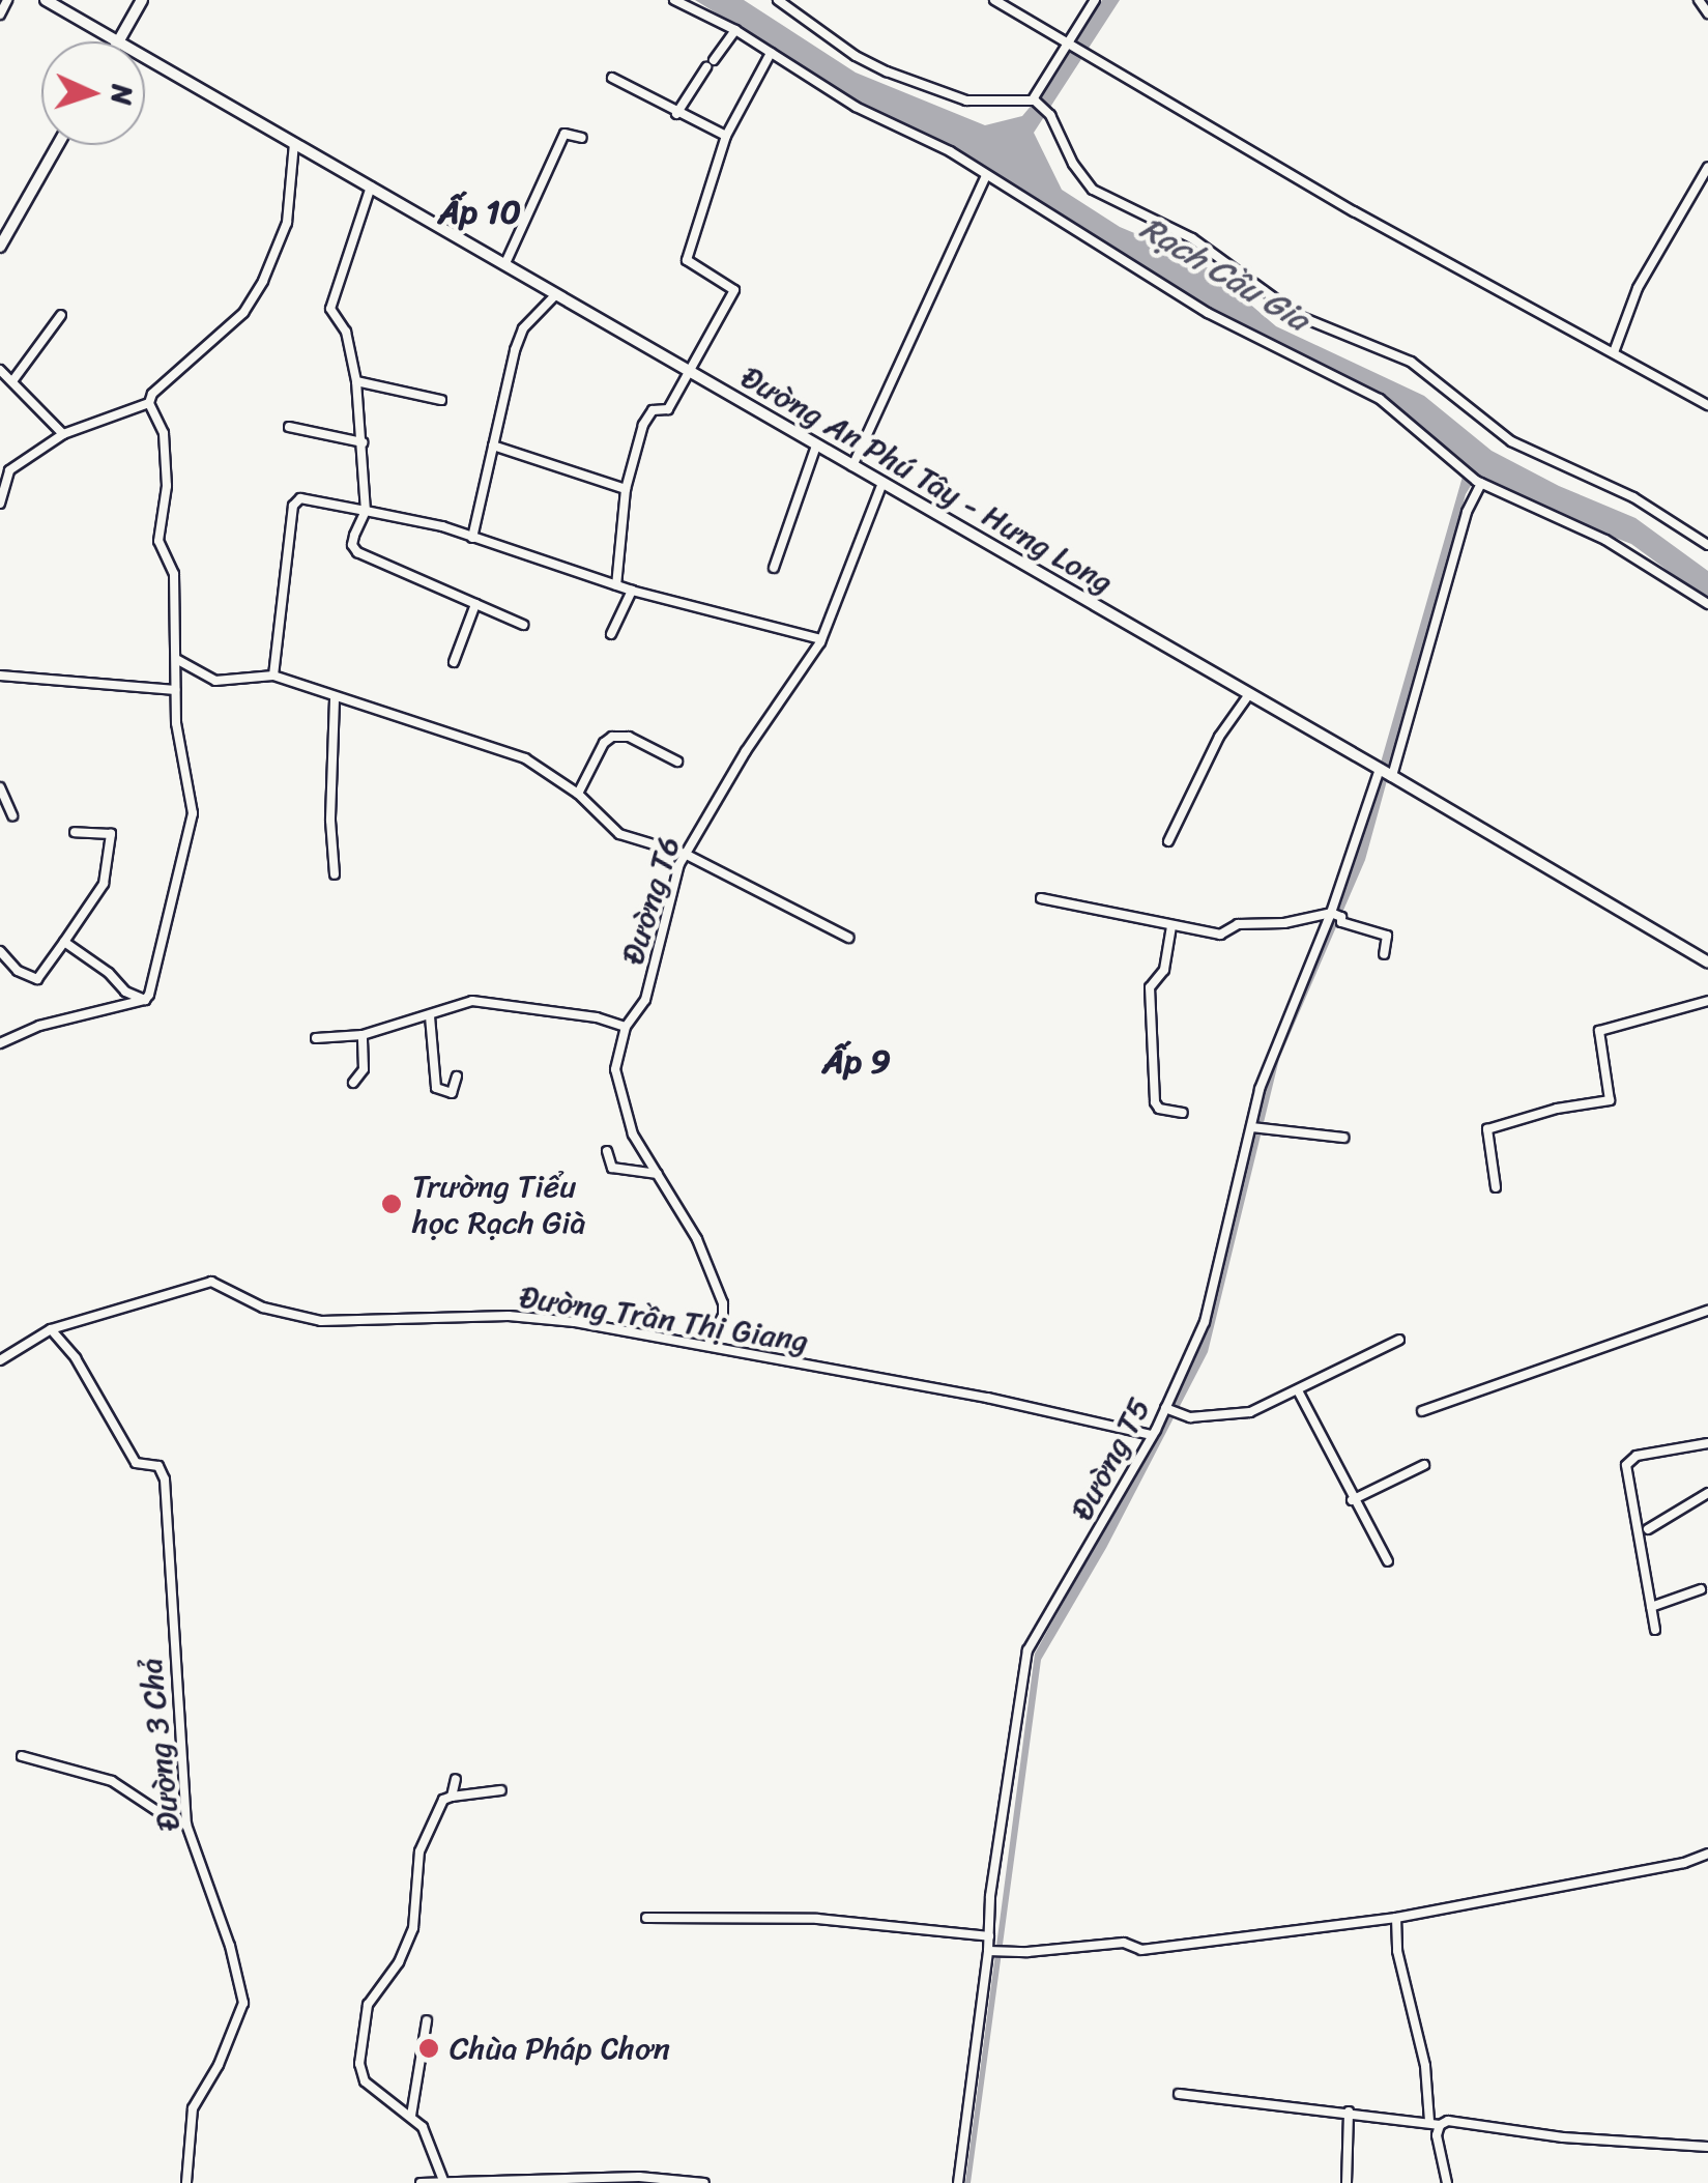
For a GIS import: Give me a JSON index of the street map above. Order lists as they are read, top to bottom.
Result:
{
  "streets": {
    "street": [
      "Đường An Phú Tây - Hưng Long",
      "Đường T6",
      "Đường Trần Thị Giang",
      "Đường T5",
      "Đường 3 Chả"
    ]
  },
  "crossings": [
    ["Đường An Phú Tây - Hưng Long", "Đường T6"],
    ["Đường An Phú Tây - Hưng Long", "Đường T5"],
    ["Đường T6", "Đường Trần Thị Giang"],
    ["Đường Trần Thị Giang", "Đường T5"],
    ["Đường Trần Thị Giang", "Đường 3 Chả"]
  ],
  "districts": ["Ấp 10", "Ấp 9"],
  "water": ["Rạch Cầu Gia"],
  "places": ["Trường Tiểu học Rạch Già", "Chùa Pháp Chơn"],
  "north": "right"
}
